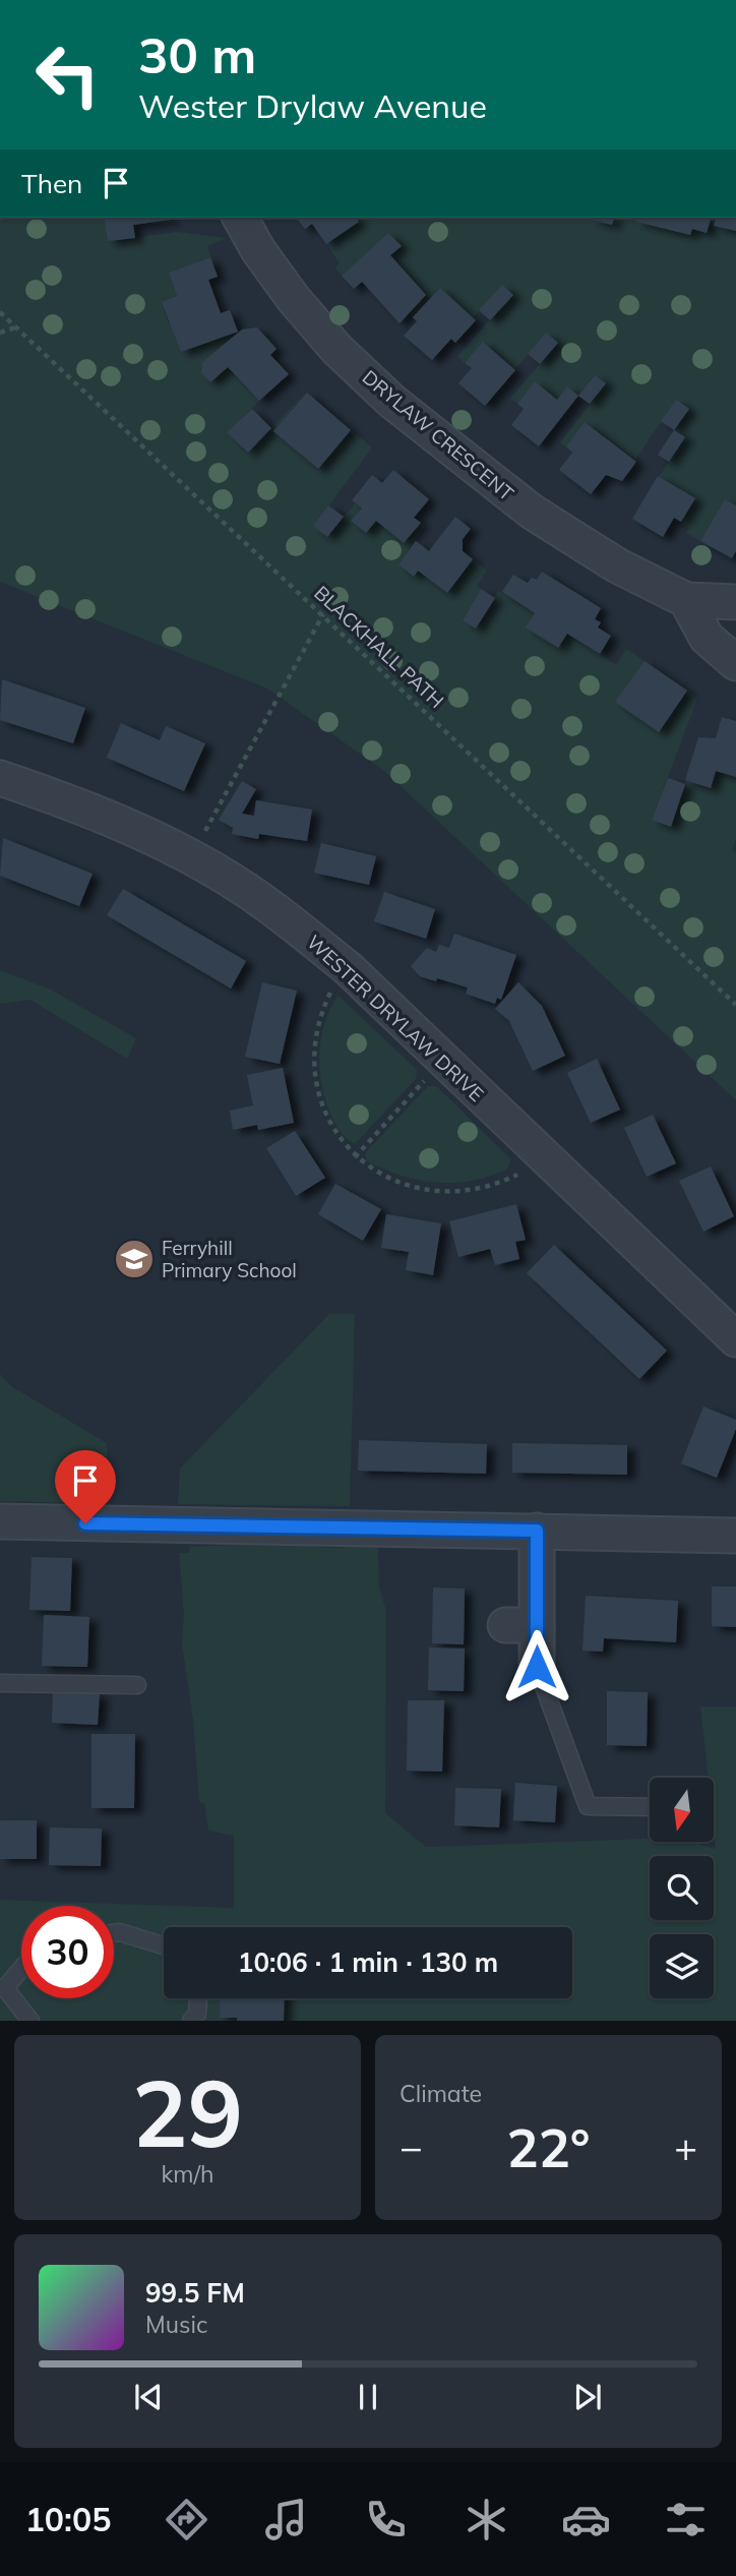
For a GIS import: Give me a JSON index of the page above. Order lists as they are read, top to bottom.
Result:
{
  "streets": {
    "street": ["DRYLAW CRESCENT", "WESTER DRYLAW DRIVE"],
    "path": ["BLACKHALL PATH"]
  },
  "places": {
    "school or university": ["Ferryhill Primary School"]
  },
  "north": "bottom",
  "page": {
    "turn": ["30 m", "Wester Drylaw Avenue"],
    "then": "Then",
    "limit": "30",
    "trip": "10:06 · 1 min · 130 m",
    "tile": [
      ["29", "km/h"],
      "Climate"
    ],
    "heat": ["−", "22°", "+"],
    "song": ["99.5 FM", "Music"],
    "tabs": "10:05"
  }
}
